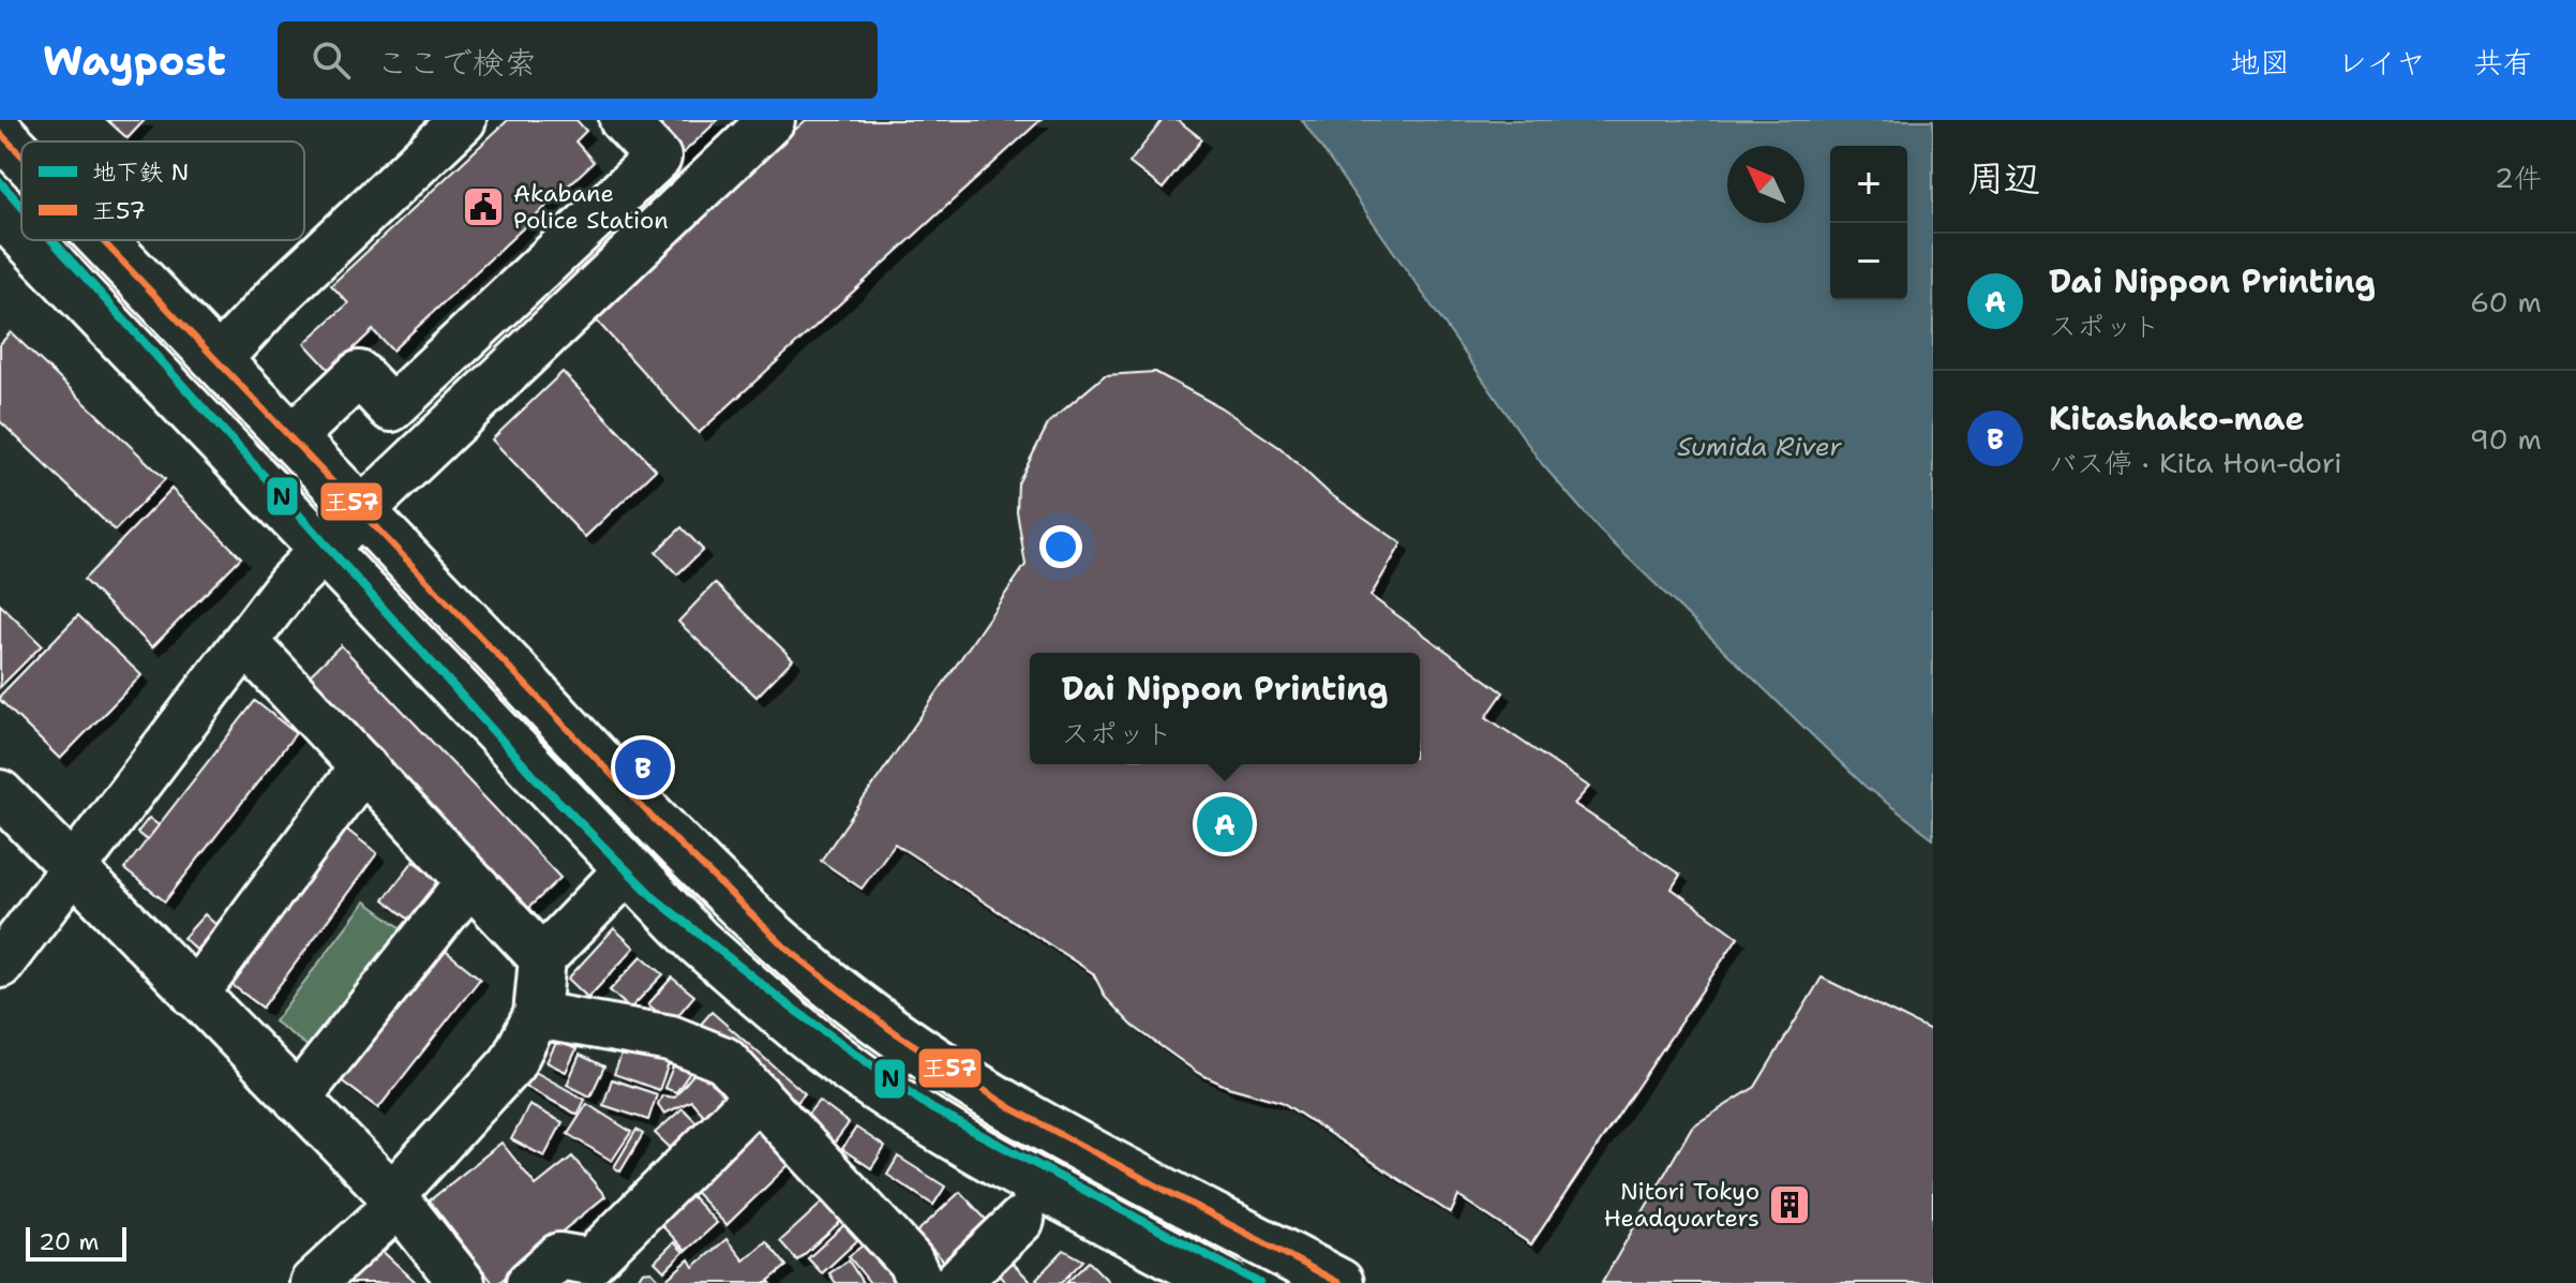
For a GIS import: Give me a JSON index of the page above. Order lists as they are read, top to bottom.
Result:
{
  "water": ["Sumida River"],
  "places": {
    "public building": ["Akabane Police Station"],
    "building": ["Nitori Tokyo Headquarters"]
  },
  "lines": ["transit line 王57", "metro line N"],
  "legend": ["地下鉄 N", "王57"],
  "scale_bar": "20 m",
  "north": "top left",
  "page": {
    "header": "Waypost",
    "search": "ここで検索",
    "nav": ["地図", "レイヤ", "共有"],
    "heading": ["周辺", "2件"],
    "map_buttons": ["+", "−"],
    "list": [
      {
        "mark": "A",
        "name": "Dai Nippon Printing",
        "note": "スポット",
        "value": "60 m"
      },
      {
        "mark": "B",
        "name": "Kitashako-mae",
        "note": "バス停 · Kita Hon-dori",
        "value": "90 m"
      }
    ],
    "popup": ["Dai Nippon Printing", "スポット"],
    "pins": ["B", "A"],
    "scale": "20 m"
  }
}
